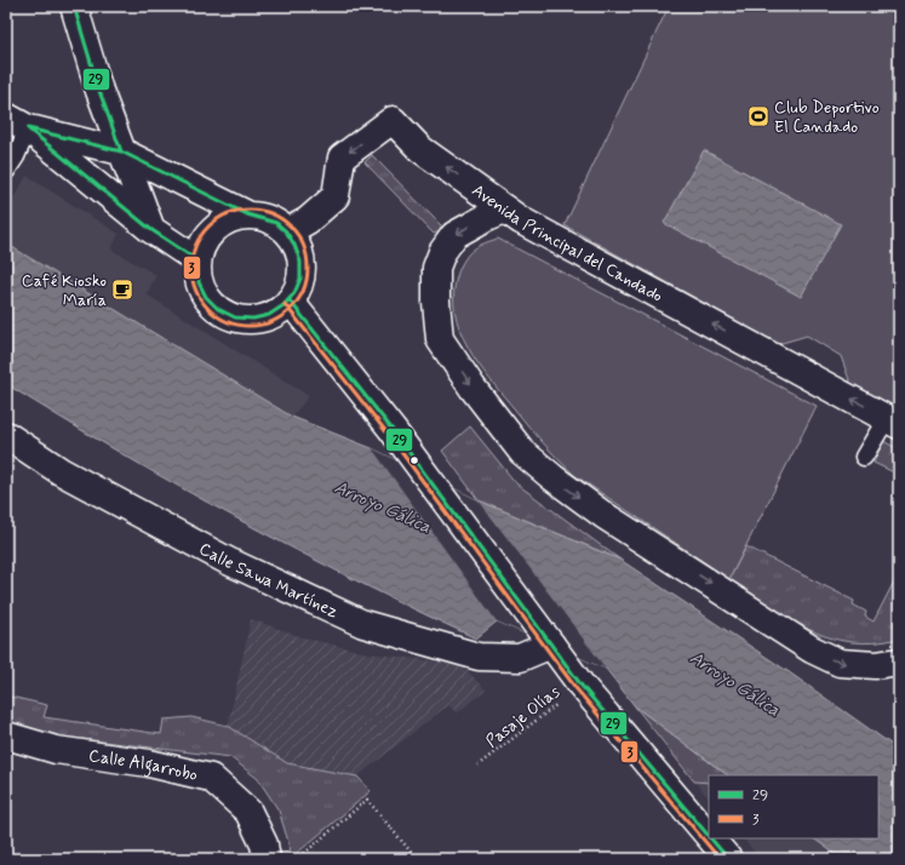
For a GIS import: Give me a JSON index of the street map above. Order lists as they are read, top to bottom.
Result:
{
  "streets": {
    "street": ["Avenida Principal del Candado", "Calle Sawa Martínez", "Calle Algarrobo"],
    "path": ["Pasaje Olías"]
  },
  "one_way": ["Avenida Principal del Candado"],
  "water": ["Arroyo Gálica"],
  "places": {
    "sports": ["Club Deportivo El Candado"],
    "cafe": ["Café Kiosko María"]
  },
  "lines": ["transit line 29", "transit line 3"],
  "legend": ["29", "3"]
}
